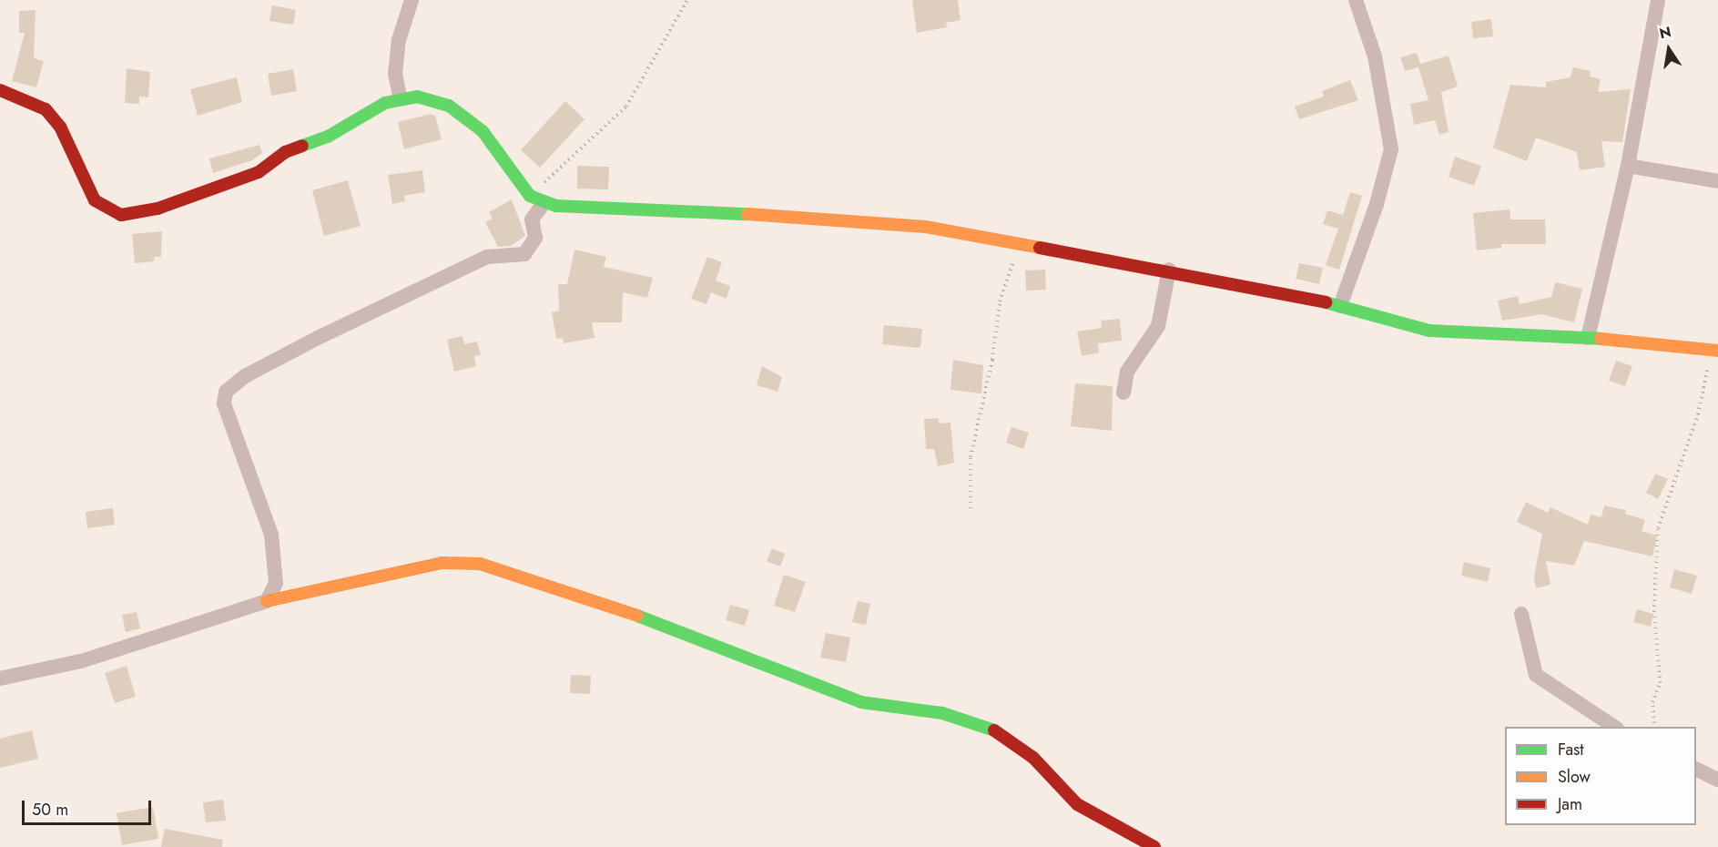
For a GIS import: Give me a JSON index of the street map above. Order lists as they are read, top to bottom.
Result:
{
  "legend": ["Fast", "Slow", "Jam"],
  "scale_bar": "50 m",
  "north": "top"
}
